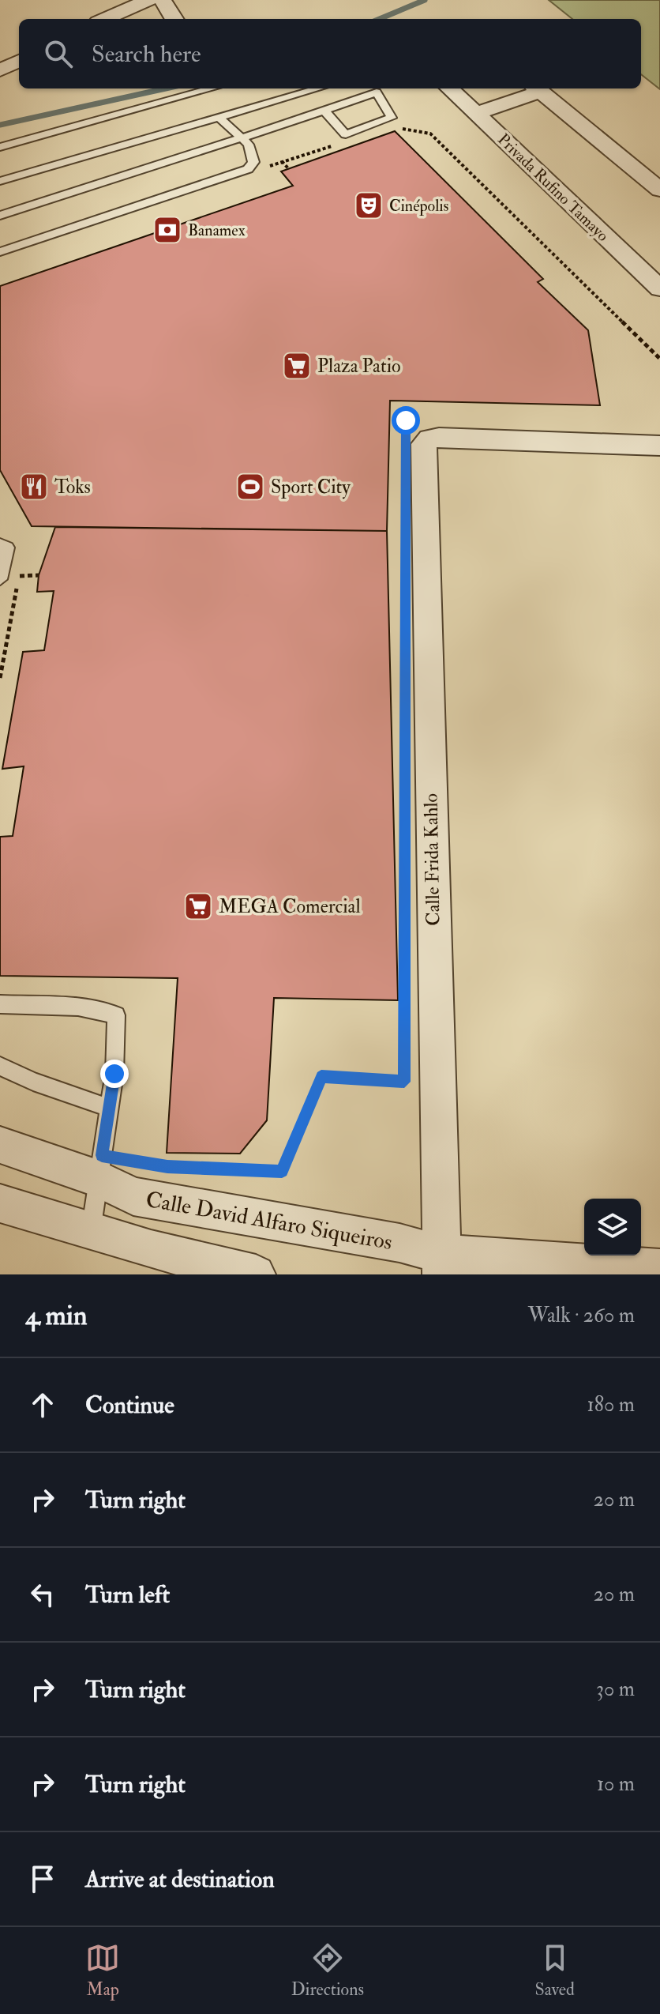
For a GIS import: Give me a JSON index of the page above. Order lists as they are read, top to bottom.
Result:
{
  "streets": {
    "street": ["Privada Rufino Tamayo", "Calle Frida Kahlo", "Calle David Alfaro Siqueiros"]
  },
  "crossings": [
    ["Calle Frida Kahlo", "Calle David Alfaro Siqueiros"]
  ],
  "places": {
    "theatre": ["Cinépolis"],
    "bank": ["Banamex"],
    "supermarket": ["Plaza Patio", "MEGA Comercial"],
    "restaurant": ["Toks"],
    "sports": ["Sport City"]
  },
  "page": {
    "search": "Search here",
    "heading": ["4 min", "Walk · 260 m"],
    "list": [
      ["Continue", "180 m"],
      ["Turn right", "20 m"],
      ["Turn left", "20 m"],
      ["Turn right", "30 m"],
      ["Turn right", "10 m"],
      "Arrive at destination"
    ],
    "nav": ["Map", "Directions", "Saved"]
  }
}
